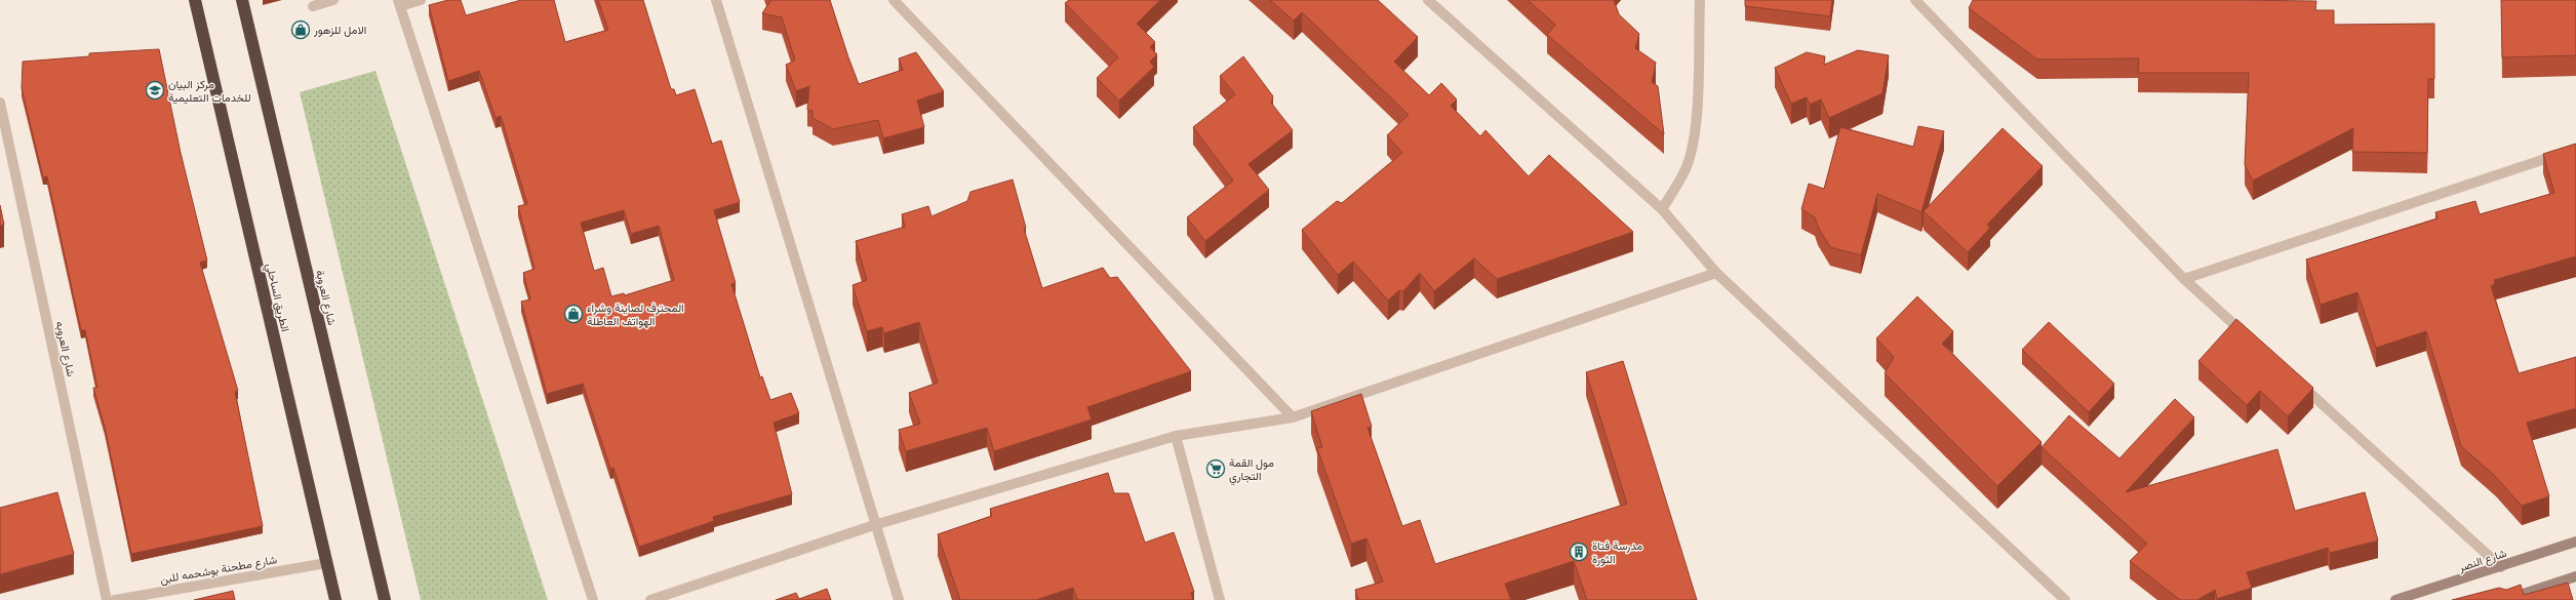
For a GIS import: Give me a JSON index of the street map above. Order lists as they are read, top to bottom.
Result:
{
  "streets": {
    "highway": ["الطريق الساحلي", "شارع العروبة"],
    "street": ["شارع العروبه", "شارع النصر", "شارع مطحنة بوشحمه للبن"]
  },
  "crossings": [
    ["الطريق الساحلي", "شارع مطحنة بوشحمه للبن"]
  ],
  "places": {
    "shop": ["الامل للزهور", "المحترف لصاينة وشراء الهواتف العاطلة"],
    "school or university": ["مركز البيان للخدمات التعليمية"],
    "supermarket": ["مول القمة التجاري"],
    "building": ["مدرسة فتاة الثورة"]
  }
}
